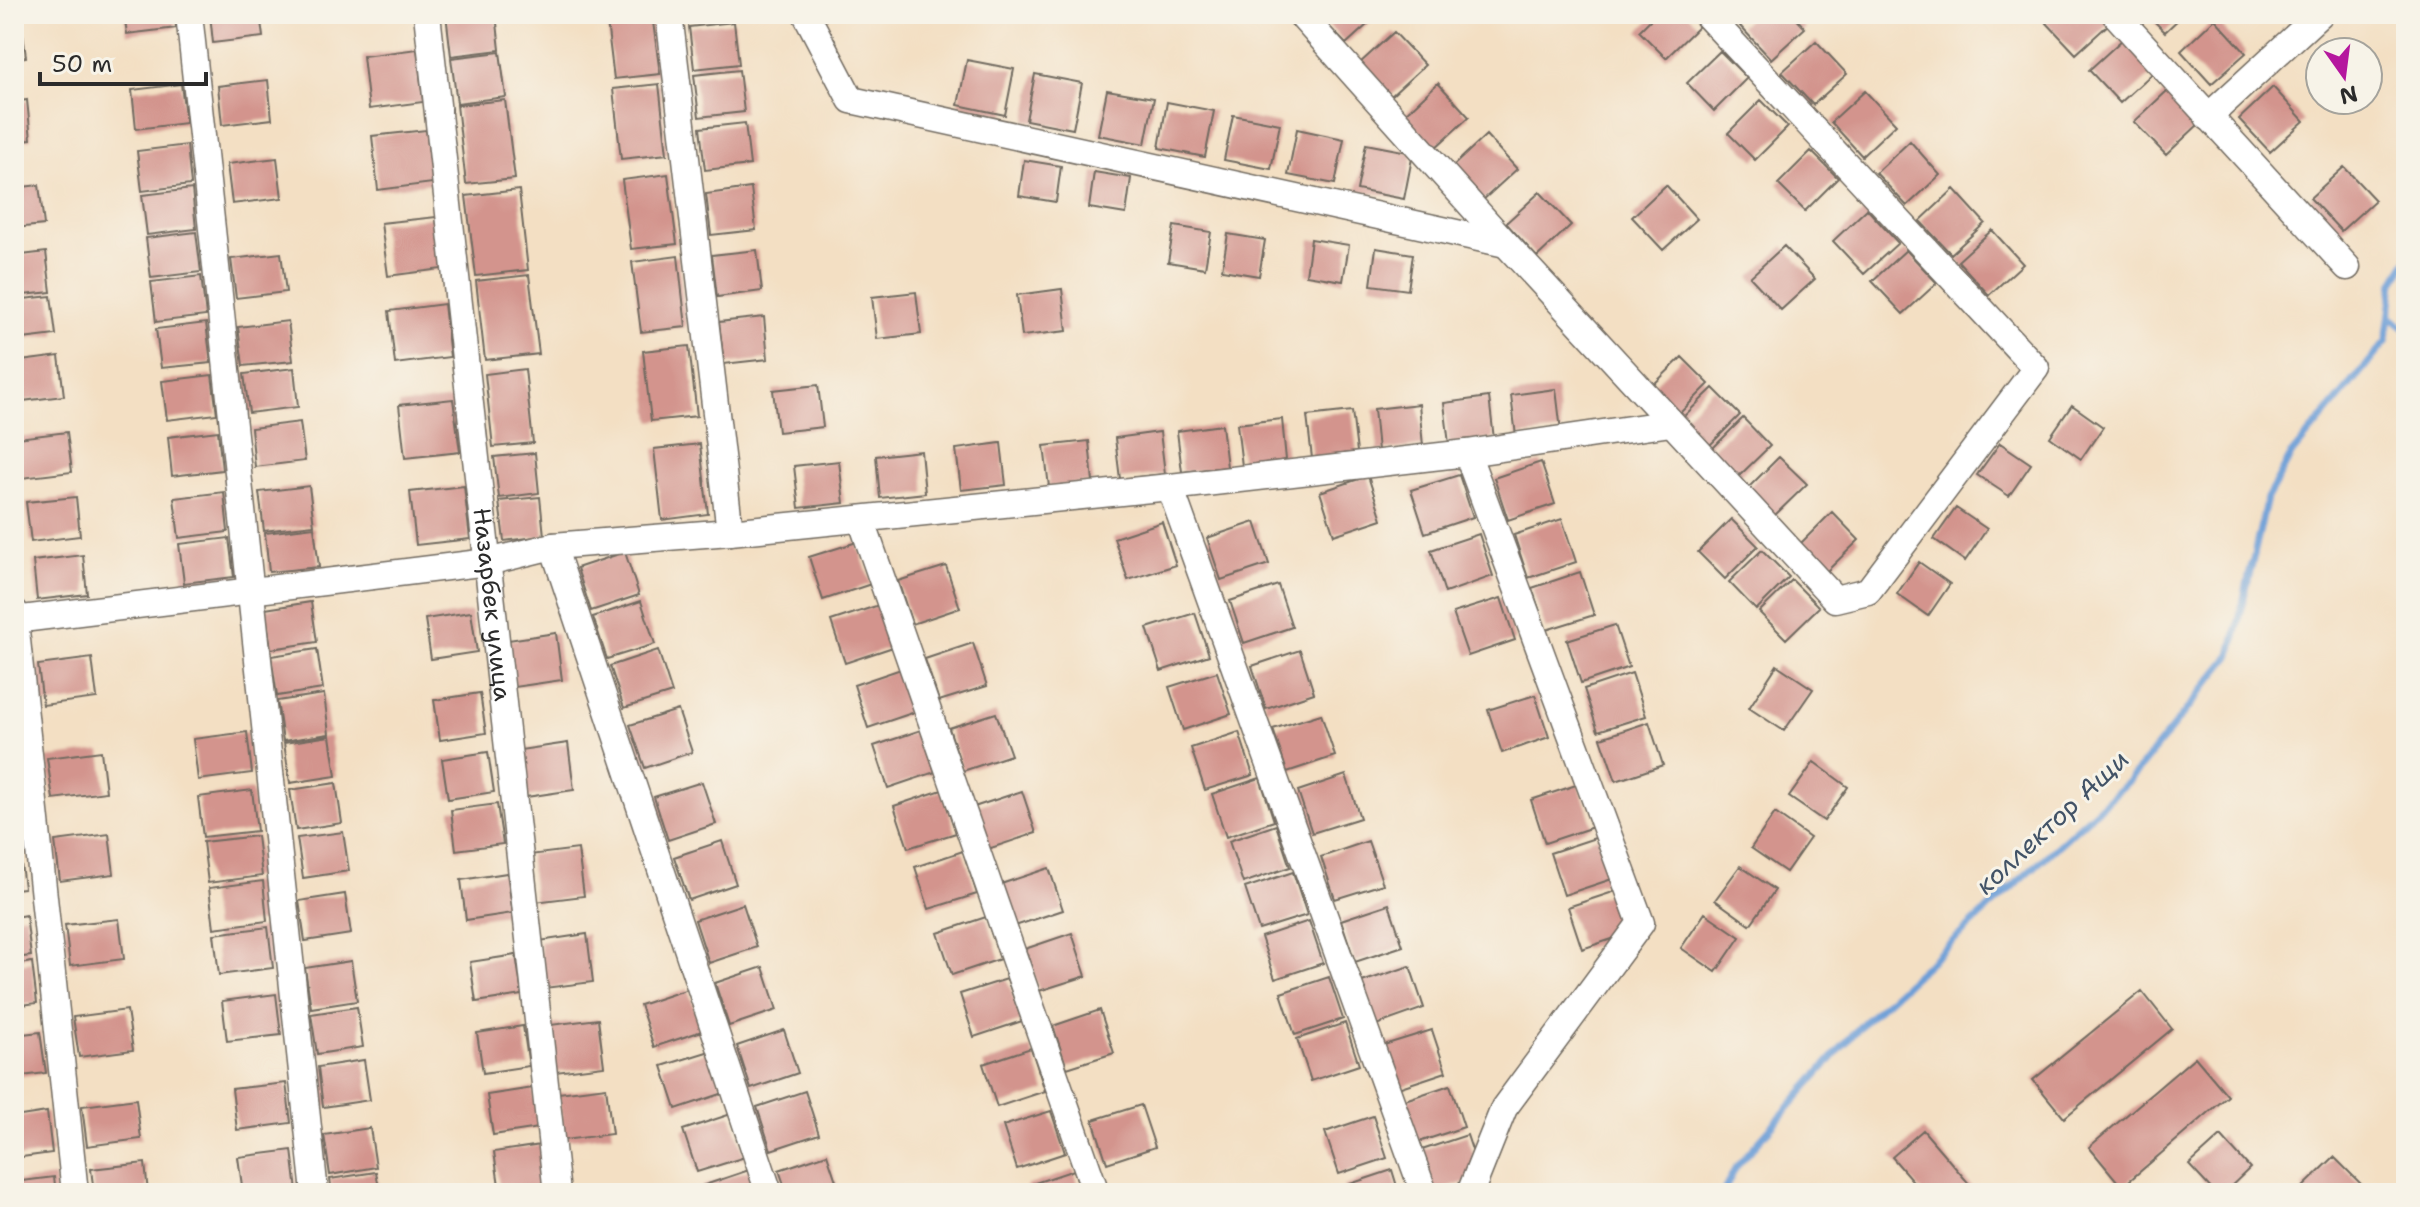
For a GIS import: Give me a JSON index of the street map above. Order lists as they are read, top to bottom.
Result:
{
  "streets": {
    "street": ["Назарбек улица"]
  },
  "water": ["коллектор Ащи"],
  "scale_bar": "50 m",
  "north": "bottom"
}
